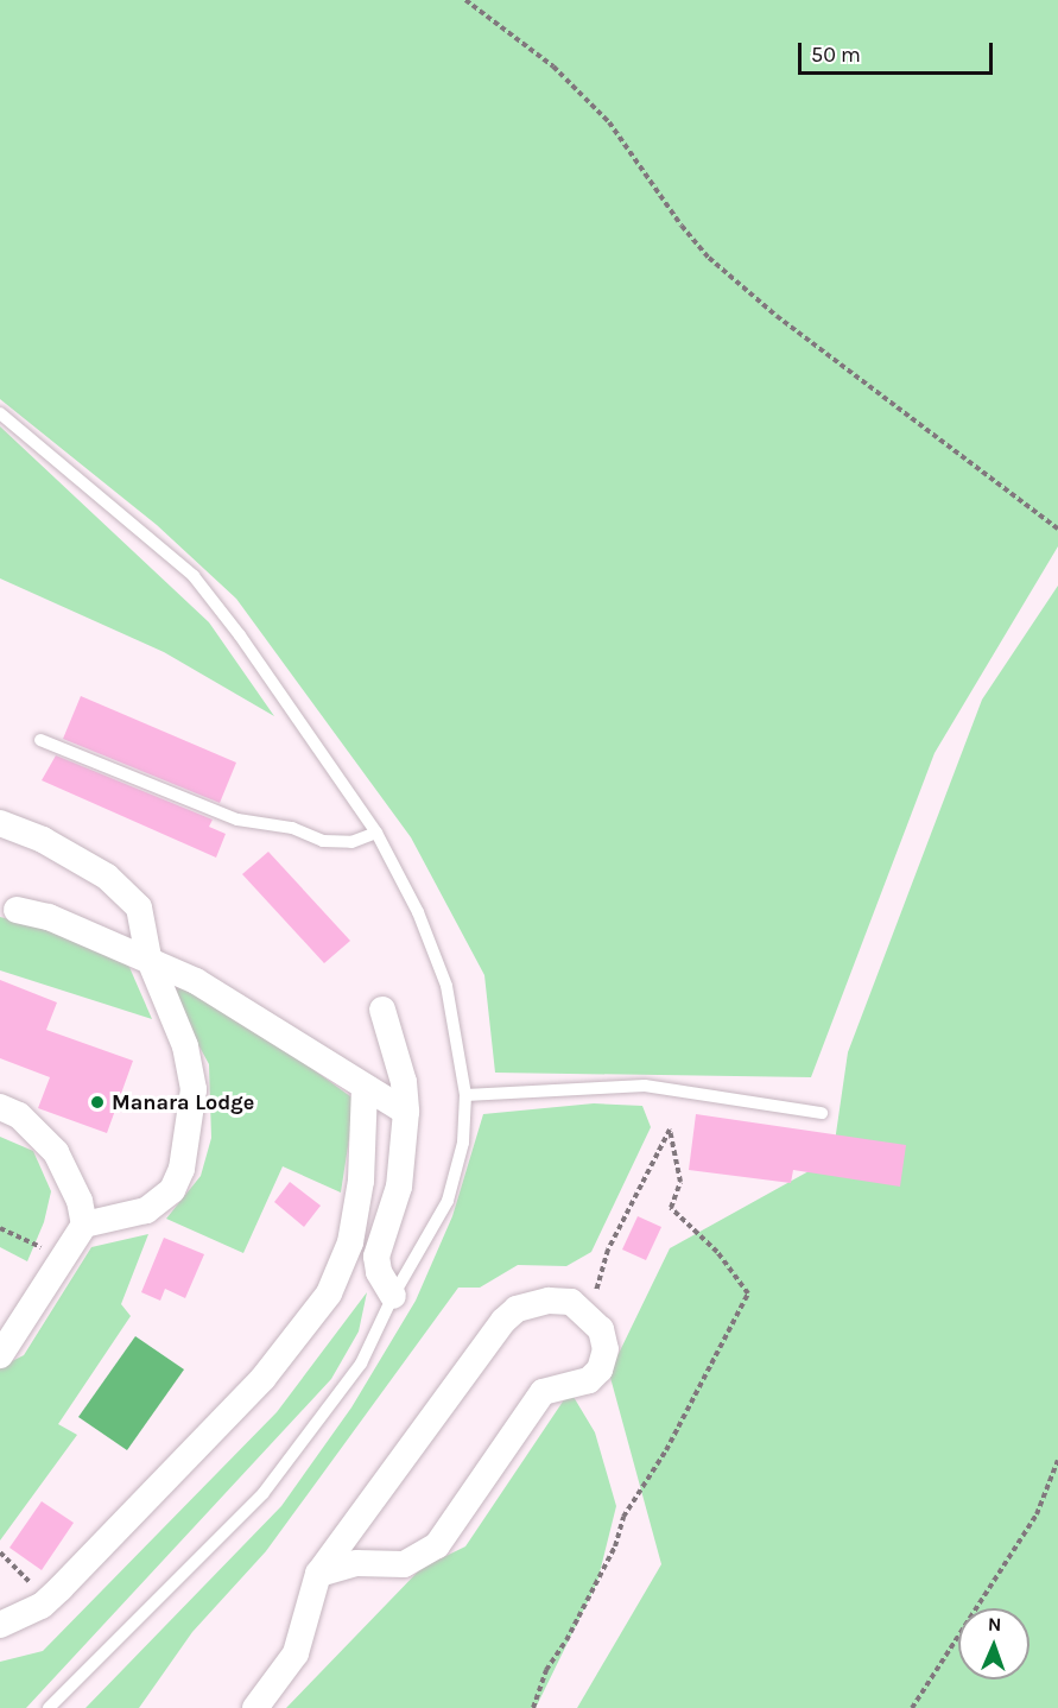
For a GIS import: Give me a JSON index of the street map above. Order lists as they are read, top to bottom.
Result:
{
  "places": ["Manara Lodge"],
  "scale_bar": "50 m",
  "north": "top"
}
